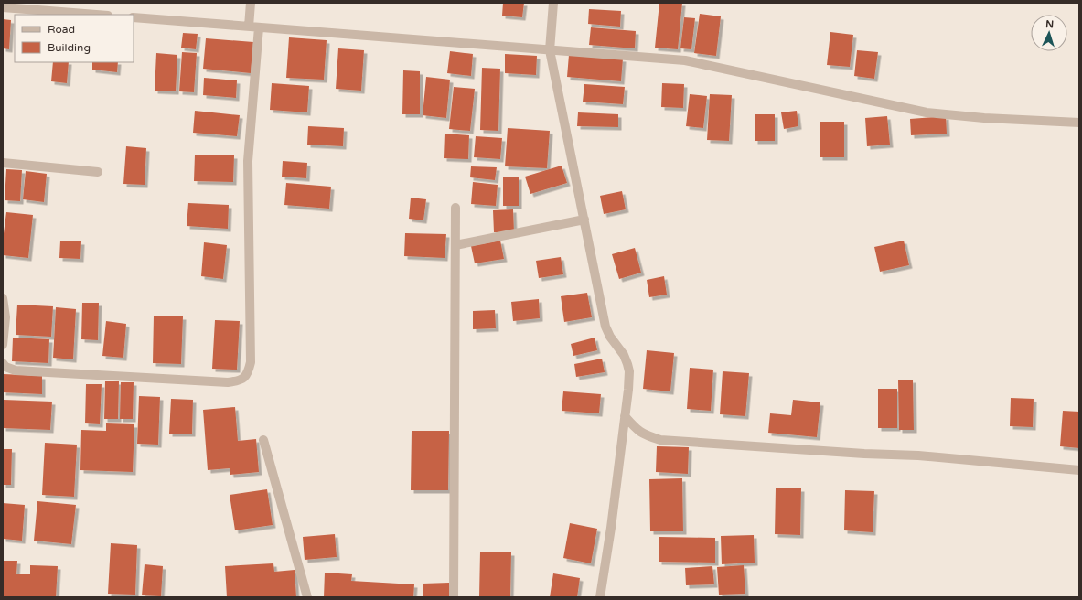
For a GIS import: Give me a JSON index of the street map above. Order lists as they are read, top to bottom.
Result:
{
  "legend": ["Road", "Building"],
  "north": "top"
}
